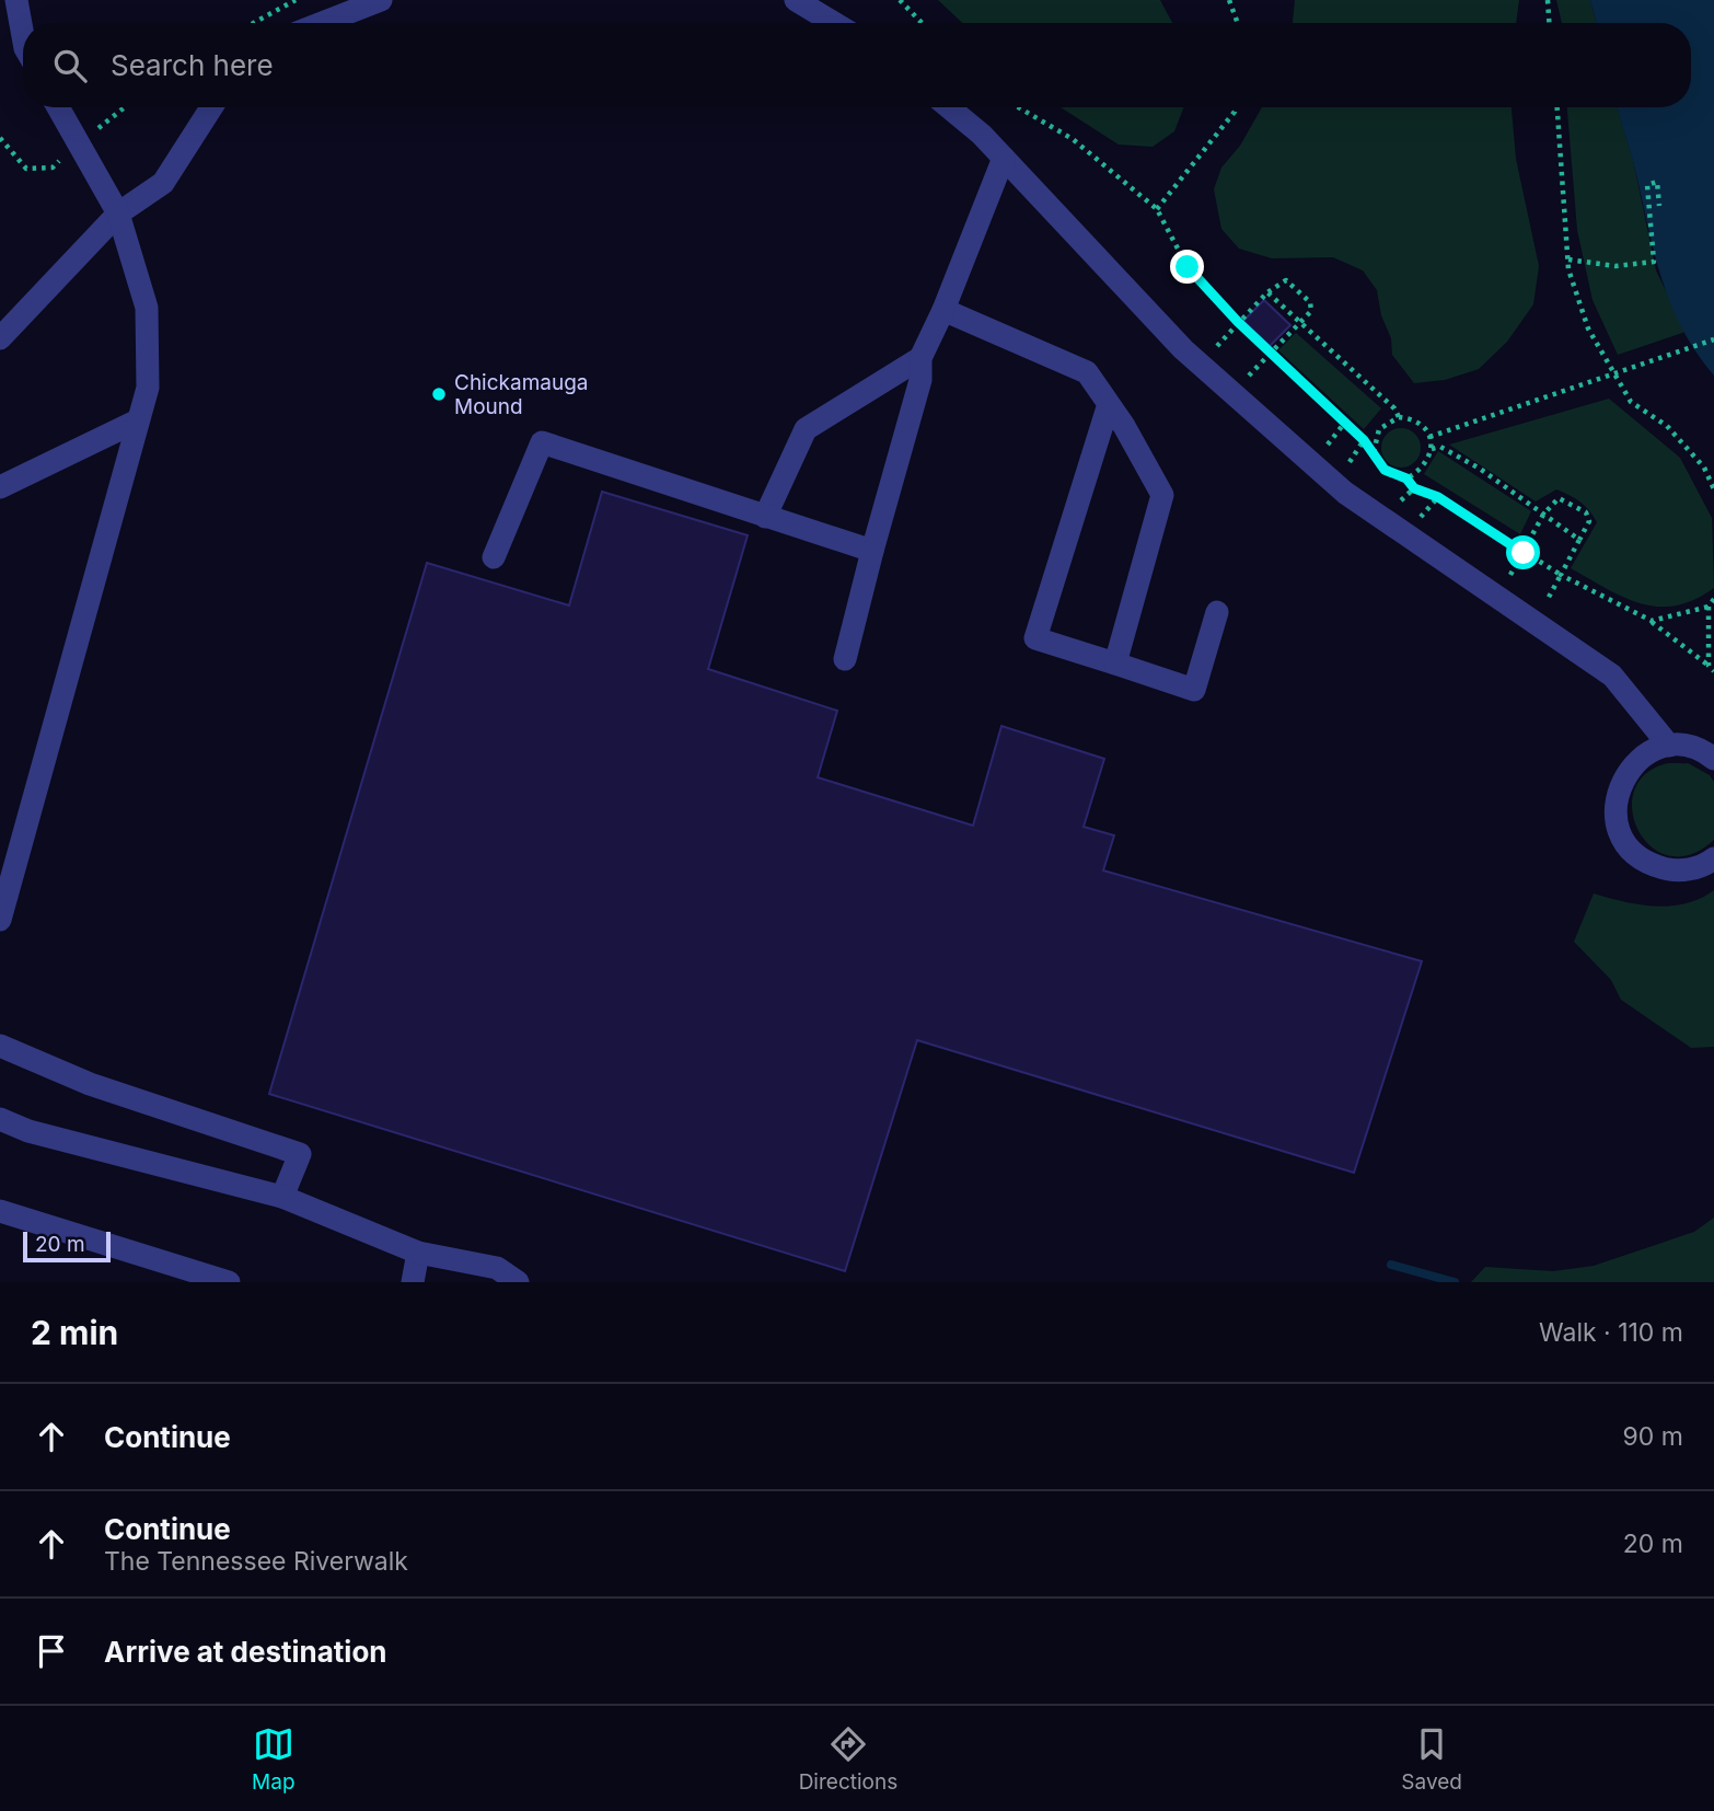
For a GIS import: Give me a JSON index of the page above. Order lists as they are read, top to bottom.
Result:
{
  "places": ["Chickamauga Mound"],
  "scale_bar": "20 m",
  "page": {
    "search": "Search here",
    "scale": "20 m",
    "heading": ["2 min", "Walk · 110 m"],
    "list": [
      ["Continue", "90 m"],
      ["Continue", "The Tennessee Riverwalk", "20 m"],
      "Arrive at destination"
    ],
    "nav": ["Map", "Directions", "Saved"]
  }
}
